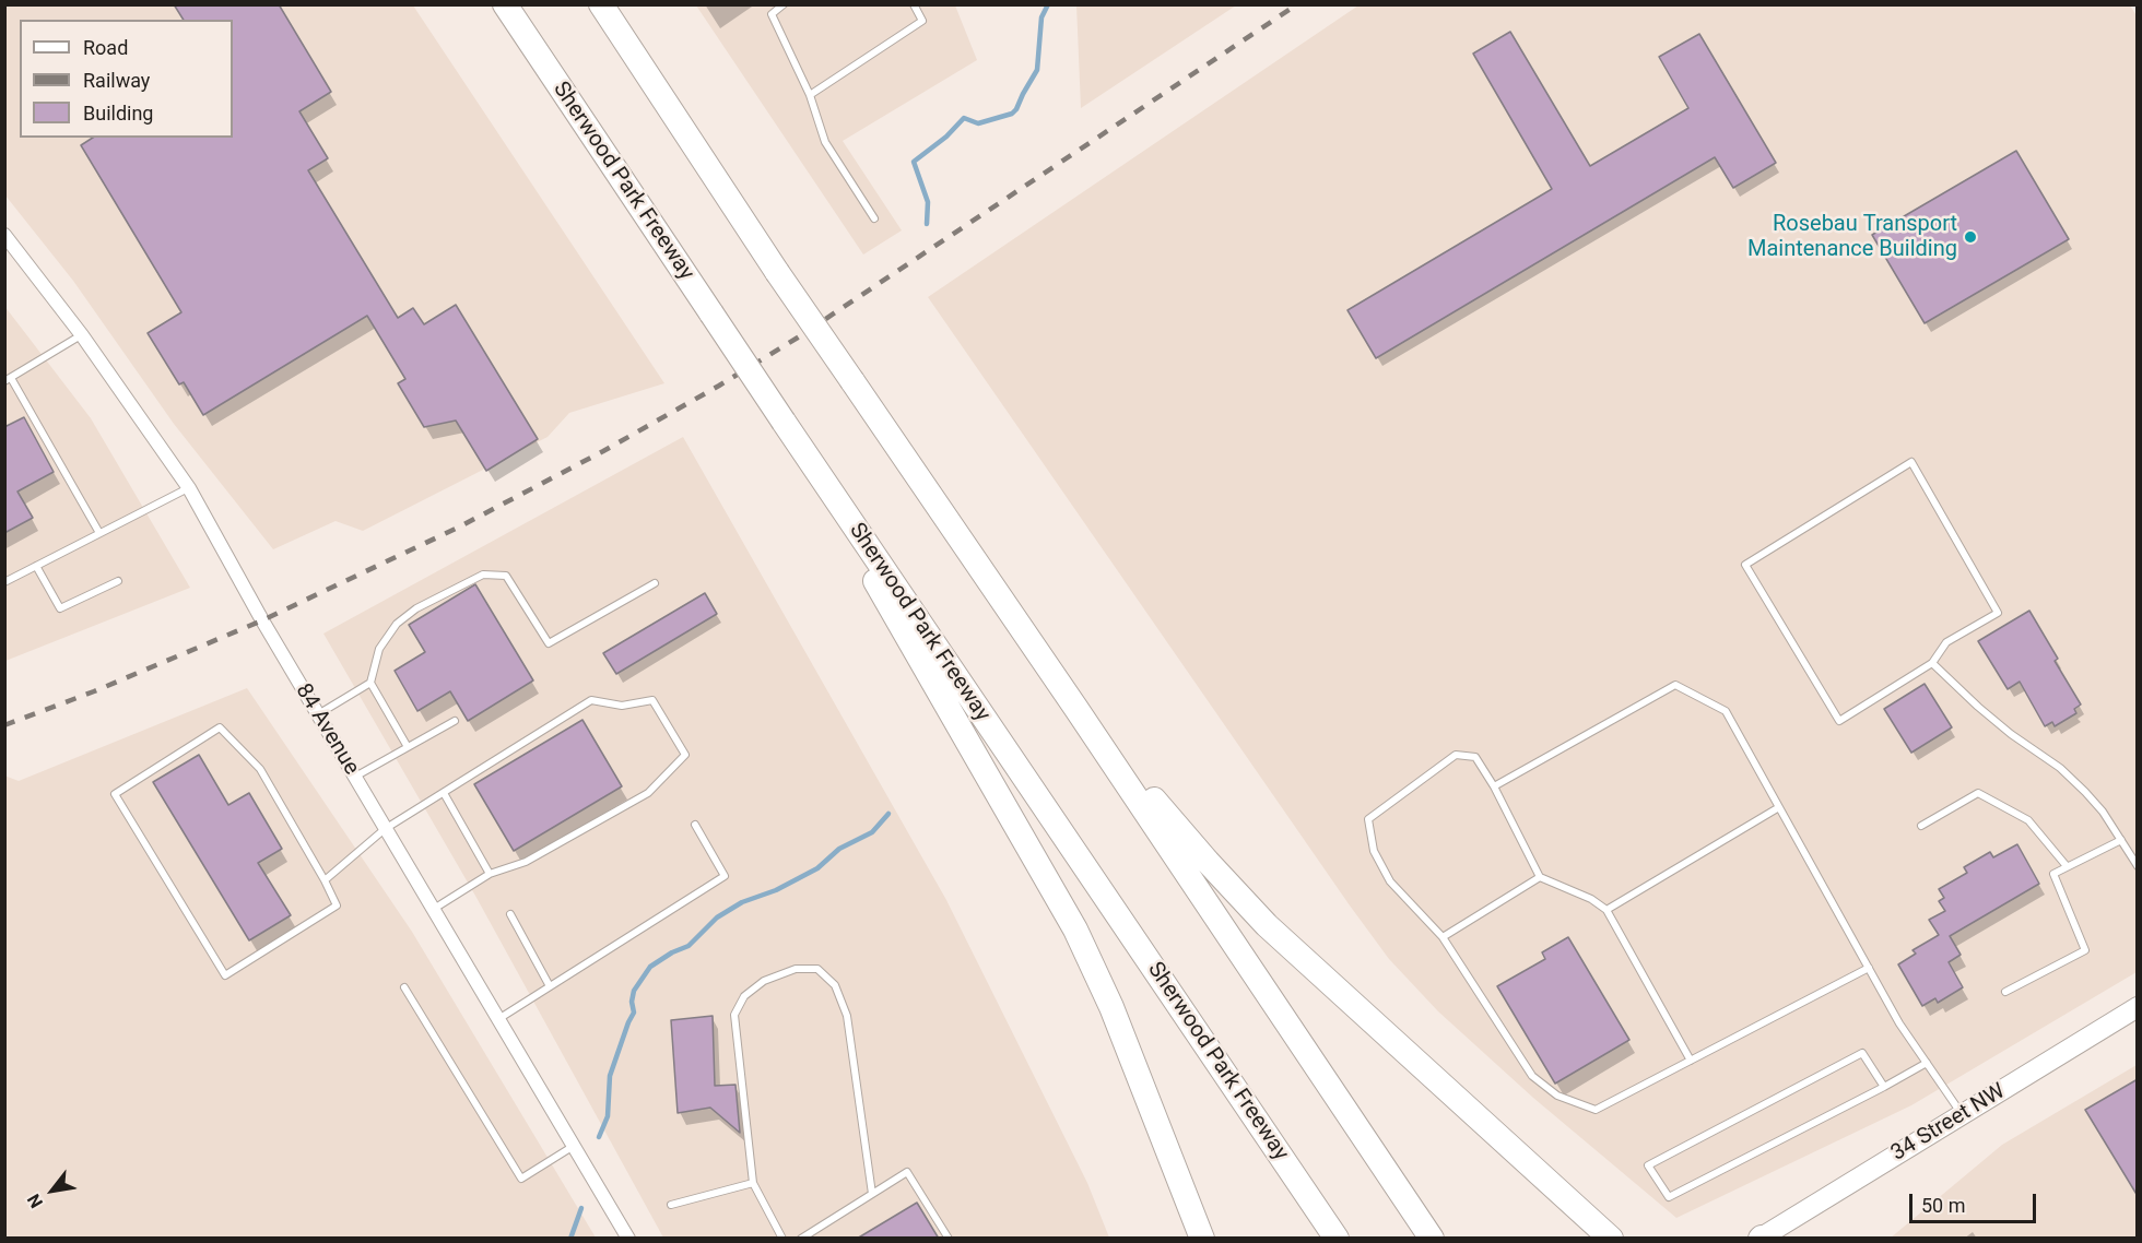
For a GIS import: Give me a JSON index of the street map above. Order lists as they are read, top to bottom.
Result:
{
  "streets": {
    "highway": ["Sherwood Park Freeway"],
    "main road": ["34 Street NW"],
    "street": ["84 Avenue"]
  },
  "places": ["Rosebau Transport Maintenance Building"],
  "legend": ["Road", "Railway", "Building"],
  "scale_bar": "50 m",
  "north": "bottom left"
}
